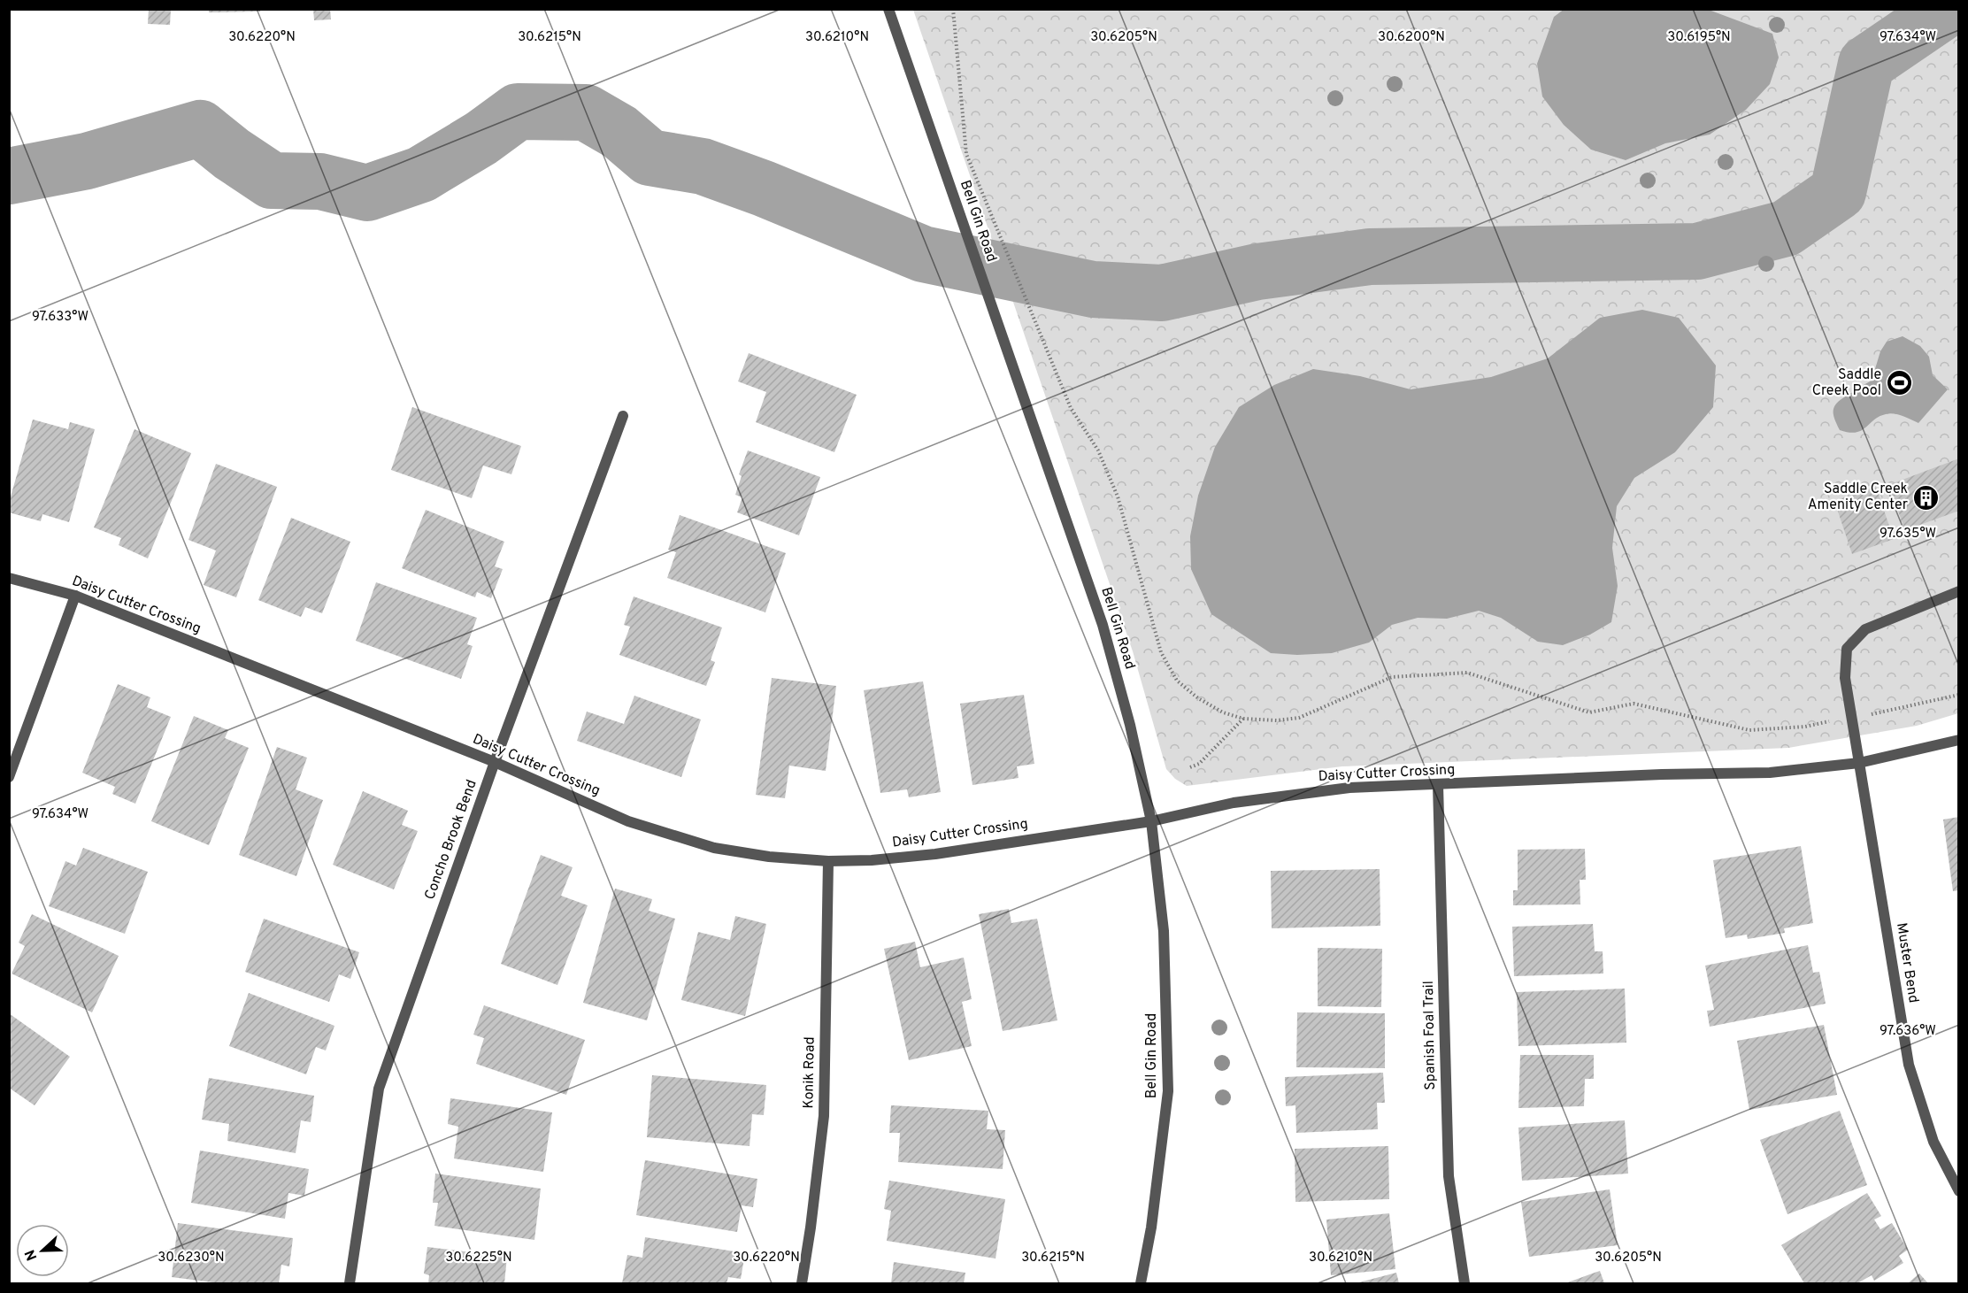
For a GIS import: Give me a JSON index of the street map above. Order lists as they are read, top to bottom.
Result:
{
  "streets": {
    "street": [
      "Bell Gin Road",
      "Daisy Cutter Crossing",
      "Concho Brook Bend",
      "Muster Bend",
      "Spanish Foal Trail",
      "Konik Road"
    ]
  },
  "crossings": [
    ["Bell Gin Road", "Daisy Cutter Crossing"],
    ["Daisy Cutter Crossing", "Concho Brook Bend"],
    ["Daisy Cutter Crossing", "Muster Bend"],
    ["Daisy Cutter Crossing", "Spanish Foal Trail"],
    ["Daisy Cutter Crossing", "Konik Road"]
  ],
  "places": {
    "sports": ["Saddle Creek Pool"],
    "building": ["Saddle Creek Amenity Center"]
  },
  "north": "left",
  "coordinates": [
    "97.634°W",
    "30.6205°N",
    "30.6200°N",
    "30.6195°N",
    "30.6220°N",
    "30.6215°N",
    "30.6210°N",
    "97.633°W",
    "97.635°W",
    "97.636°W",
    "30.6230°N",
    "30.6225°N"
  ]
}
